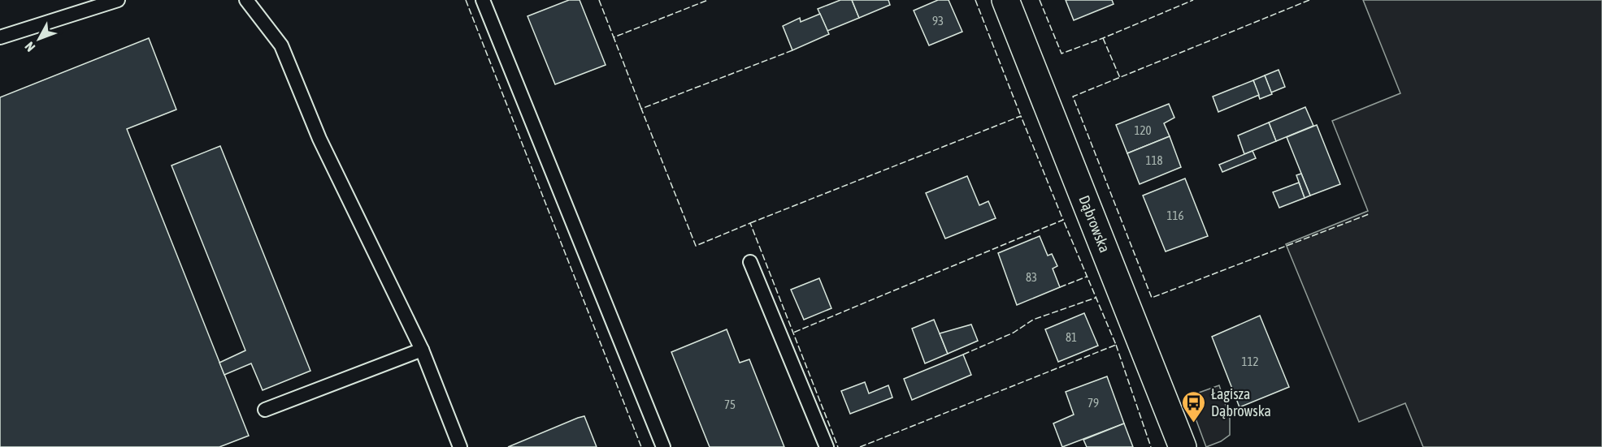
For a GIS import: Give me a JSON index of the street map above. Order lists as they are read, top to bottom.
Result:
{
  "streets": {
    "street": ["Dąbrowska"]
  },
  "places": {
    "bus stop": ["Łagisza Dąbrowska"]
  },
  "house_numbers": [
    "93",
    "120",
    "118",
    "116",
    "83",
    "81",
    "112",
    "79",
    "75"
  ],
  "north": "bottom left"
}
